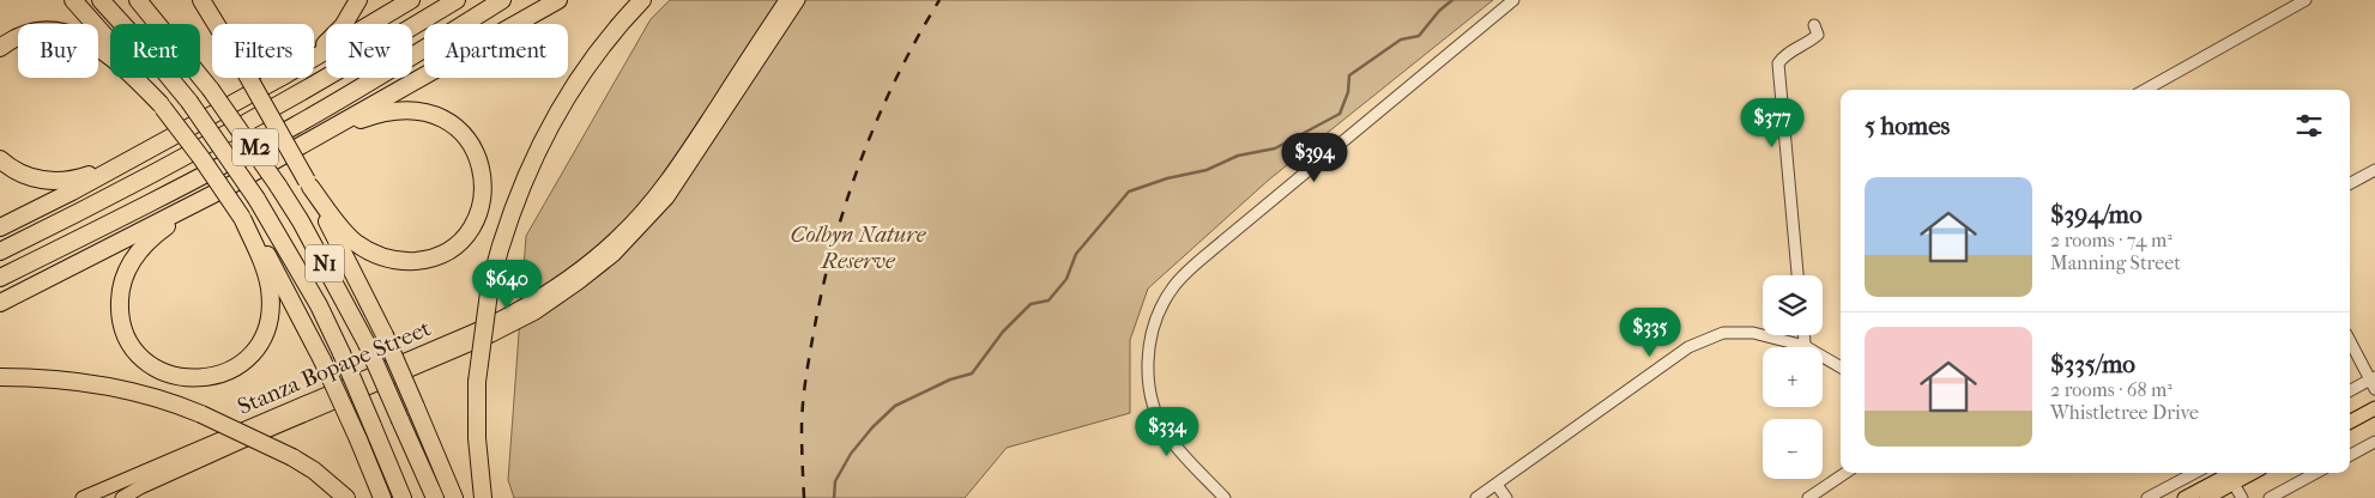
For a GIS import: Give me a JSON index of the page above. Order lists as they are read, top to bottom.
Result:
{
  "streets": {
    "highway": ["M2", "N1"],
    "main road": ["Stanza Bopape Street"]
  },
  "parks": ["Colbyn Nature Reserve"],
  "page": {
    "chip": [
      "Buy",
      "Rent",
      "Filters",
      "New",
      "Apartment"
    ],
    "heading": "5 homes",
    "price": [
      "$377",
      "$394",
      "$640",
      "$335",
      "$334"
    ],
    "list": [
      {
        "name": "$394/mo",
        "note": "2 rooms · 74 m² · Manning Street"
      },
      {
        "name": "$335/mo",
        "note": "2 rooms · 68 m² · Whistletree Drive"
      }
    ],
    "map_buttons": ["+", "−"]
  }
}
